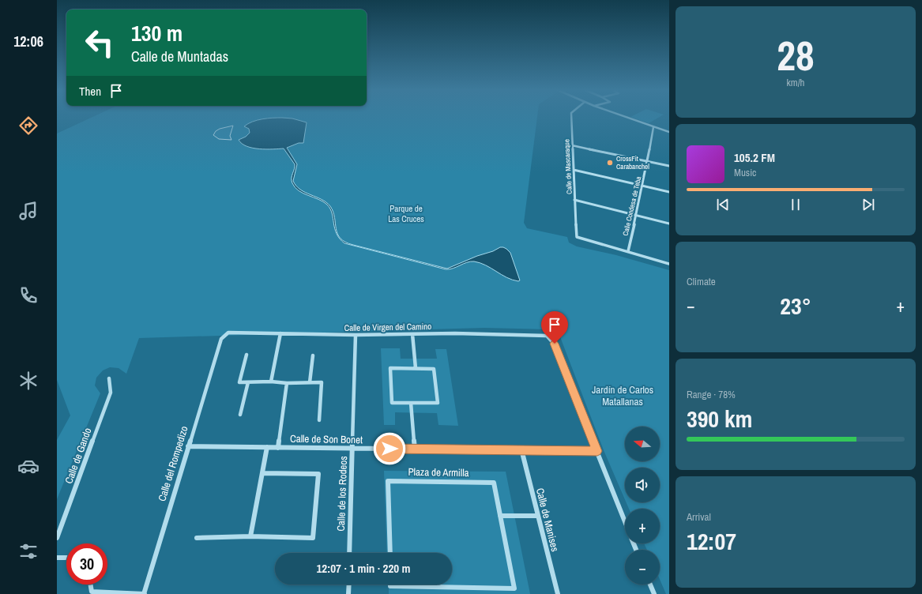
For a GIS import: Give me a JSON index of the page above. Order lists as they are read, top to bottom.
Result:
{
  "streets": {
    "street": [
      "Calle de Mascaraque",
      "Calle Condesa de Teba",
      "Calle de Virgen del Camino",
      "Calle de Son Bonet",
      "Calle de Gando",
      "Calle del Rompedizo",
      "Plaza de Armilla",
      "Calle de los Rodeos",
      "Calle de Manises"
    ]
  },
  "crossings": [
    ["Calle de Mascaraque", "Calle Condesa de Teba"],
    ["Calle de Virgen del Camino", "Calle de Son Bonet"],
    ["Calle de Virgen del Camino", "Calle del Rompedizo"],
    ["Calle de Virgen del Camino", "Calle de los Rodeos"],
    ["Calle de Son Bonet", "Calle del Rompedizo"],
    ["Calle de Son Bonet", "Calle de los Rodeos"],
    ["Calle de Son Bonet", "Calle de Manises"]
  ],
  "parks": ["Parque de Las Cruces", "Jardín de Carlos Matallanas"],
  "places": ["CrossFit Carabanchel"],
  "north": "left",
  "page": {
    "tabs": "12:06",
    "tile": [
      ["28", "km/h"],
      "Climate",
      ["Range · 78%", "390 km"],
      ["Arrival", "12:07"]
    ],
    "turn": ["130 m", "Calle de Muntadas"],
    "then": "Then",
    "song": ["105.2 FM", "Music"],
    "heat": ["−", "23°", "+"],
    "map_buttons": ["+", "−"],
    "limit": "30",
    "trip": "12:07 · 1 min · 220 m"
  }
}
